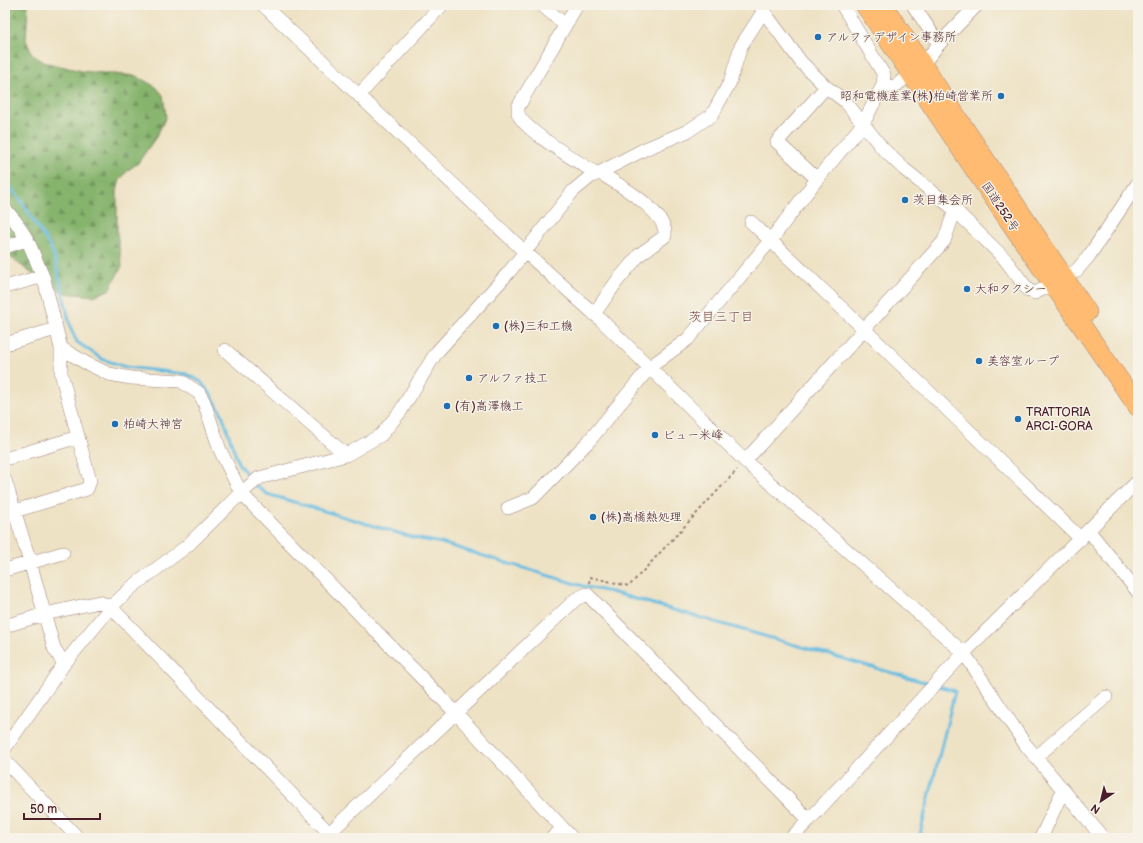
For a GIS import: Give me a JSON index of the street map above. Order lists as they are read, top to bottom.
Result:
{
  "streets": {
    "highway": ["国道252号"]
  },
  "districts": ["茨目三丁目"],
  "places": [
    "アルファデザイン事務所",
    "昭和電機産業(株)柏崎営業所",
    "茨目集会所",
    "大和タクシー",
    "(株)三和工機",
    "美容室ループ",
    "アルファ技工",
    "(有)高澤機工",
    "TRATTORIA ARCI-GORA",
    "柏崎大神宮",
    "ビュー米峰",
    "(株)高橋熱処理"
  ],
  "scale_bar": "50 m",
  "north": "bottom left"
}
